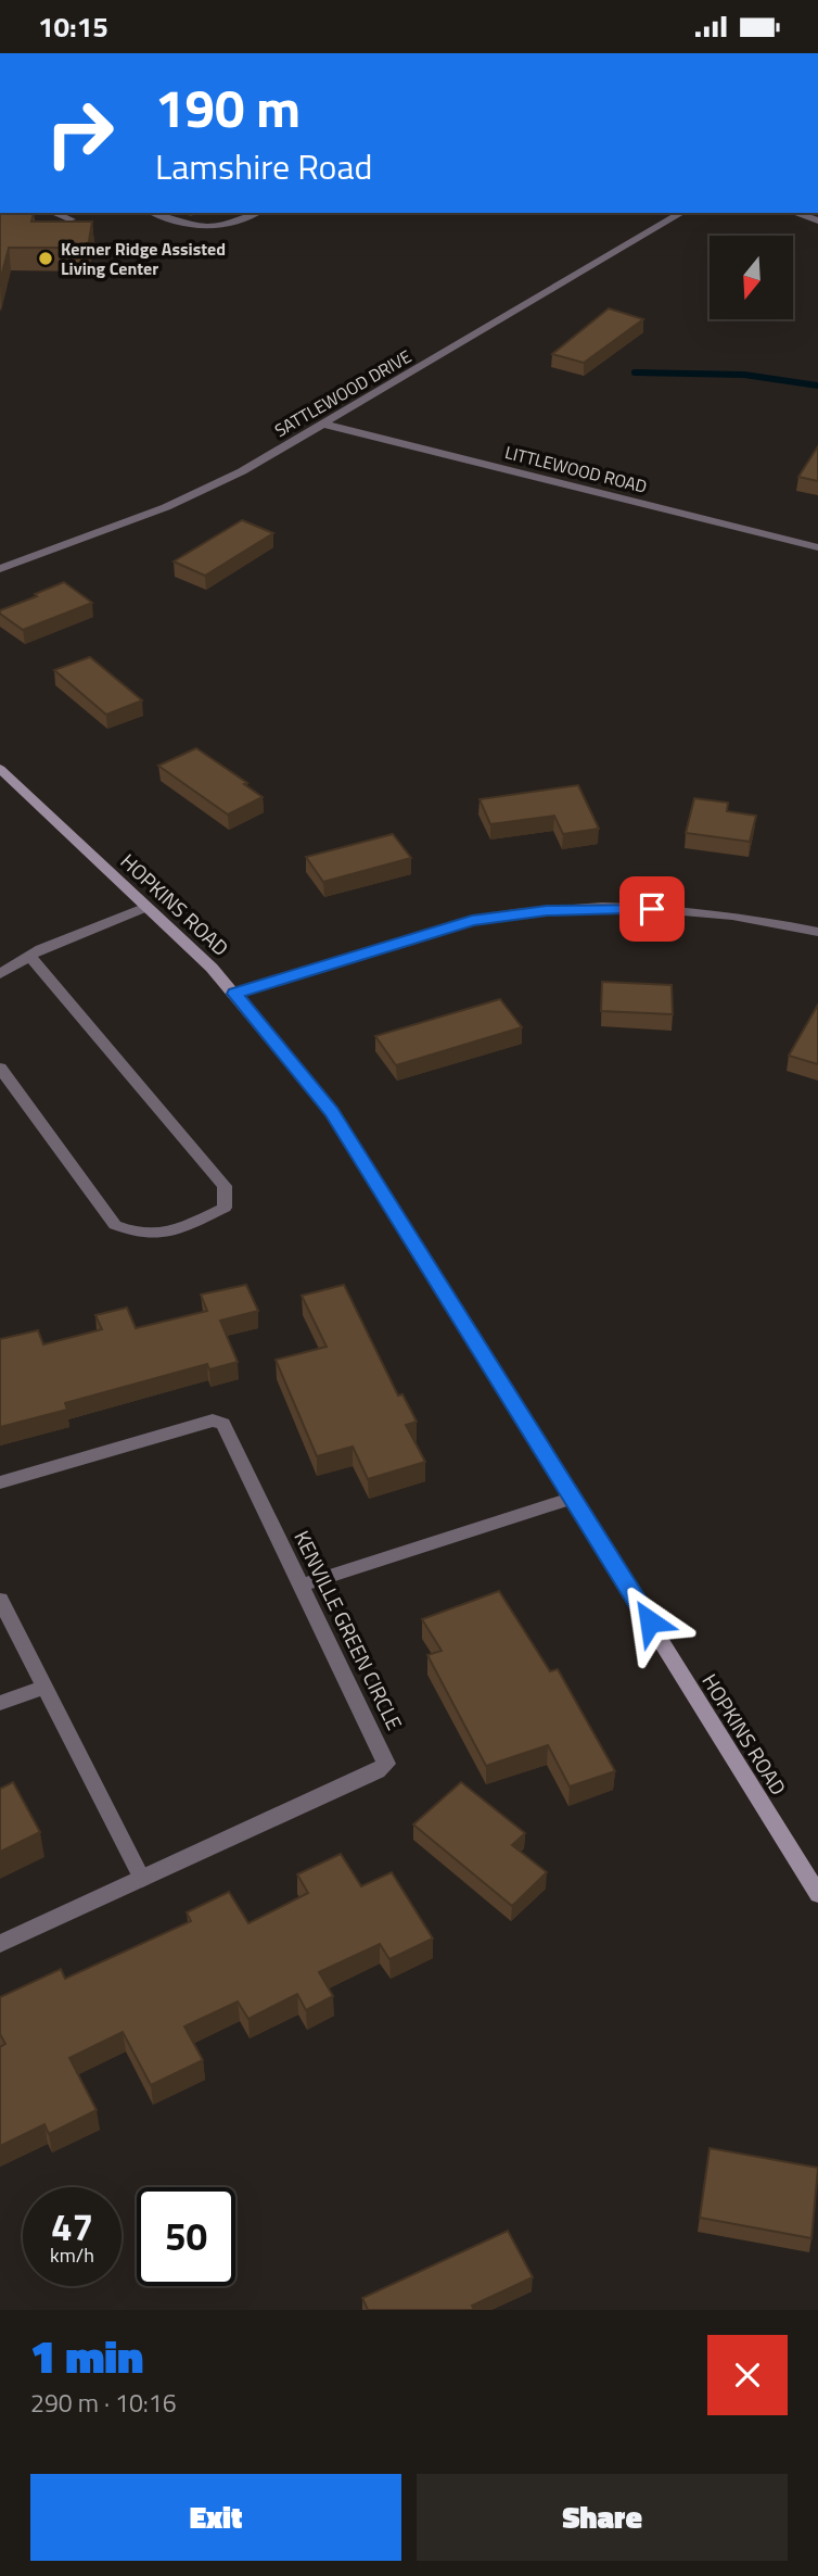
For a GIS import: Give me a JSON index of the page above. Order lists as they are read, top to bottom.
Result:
{
  "streets": {
    "main road": ["HOPKINS ROAD"],
    "street": ["SATTLEWOOD DRIVE", "LITTLEWOOD ROAD", "KENVILLE GREEN CIRCLE"]
  },
  "crossings": [
    ["SATTLEWOOD DRIVE", "LITTLEWOOD ROAD"]
  ],
  "places": ["Kerner Ridge Assisted Living Center"],
  "north": "bottom",
  "page": {
    "status": "10:15",
    "turn": ["190 m", "Lamshire Road"],
    "speed": "47 km/h",
    "limit": "50",
    "heading": ["1 min", "290 m · 10:16"],
    "buttons": ["Exit", "Share"]
  }
}
